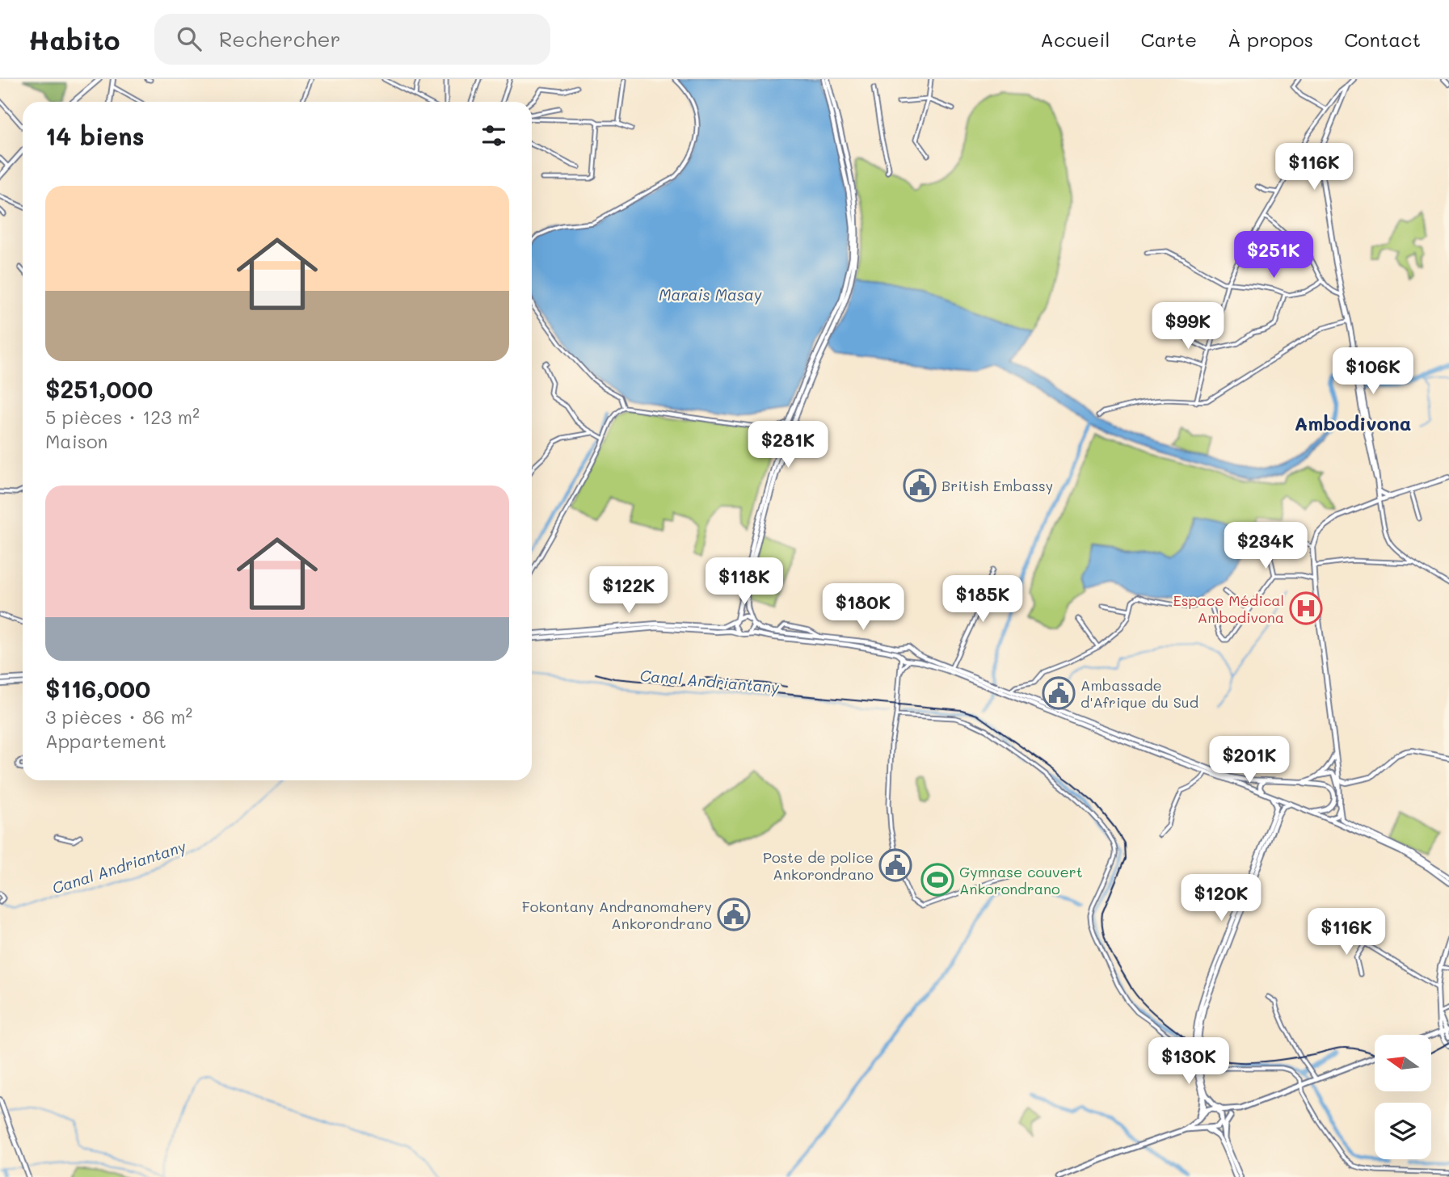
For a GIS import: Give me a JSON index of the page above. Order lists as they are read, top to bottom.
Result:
{
  "districts": ["Ambodivona"],
  "water": ["Marais Masay", "Canal Andriantany"],
  "places": {
    "public building": [
      "British Embassy",
      "Ambassade d'Afrique du Sud",
      "Poste de police Ankorondrano",
      "Fokontany Andranomahery Ankorondrano"
    ],
    "hospital": ["Espace Médical Ambodivona"],
    "sports": ["Gymnase couvert Ankorondrano"]
  },
  "north": "left",
  "page": {
    "header": "Habito",
    "search": "Rechercher",
    "nav": [
      "Accueil",
      "Carte",
      "À propos",
      "Contact"
    ],
    "heading": "14 biens",
    "price": [
      "$116K",
      "$251K",
      "$99K",
      "$106K",
      "$281K",
      "$234K",
      "$118K",
      "$122K",
      "$185K",
      "$180K",
      "$201K",
      "$120K",
      "$116K",
      "$130K"
    ],
    "list": [
      {
        "name": "$251,000",
        "note": "5 pièces · 123 m² · Maison"
      },
      {
        "name": "$116,000",
        "note": "3 pièces · 86 m² · Appartement"
      }
    ]
  }
}
